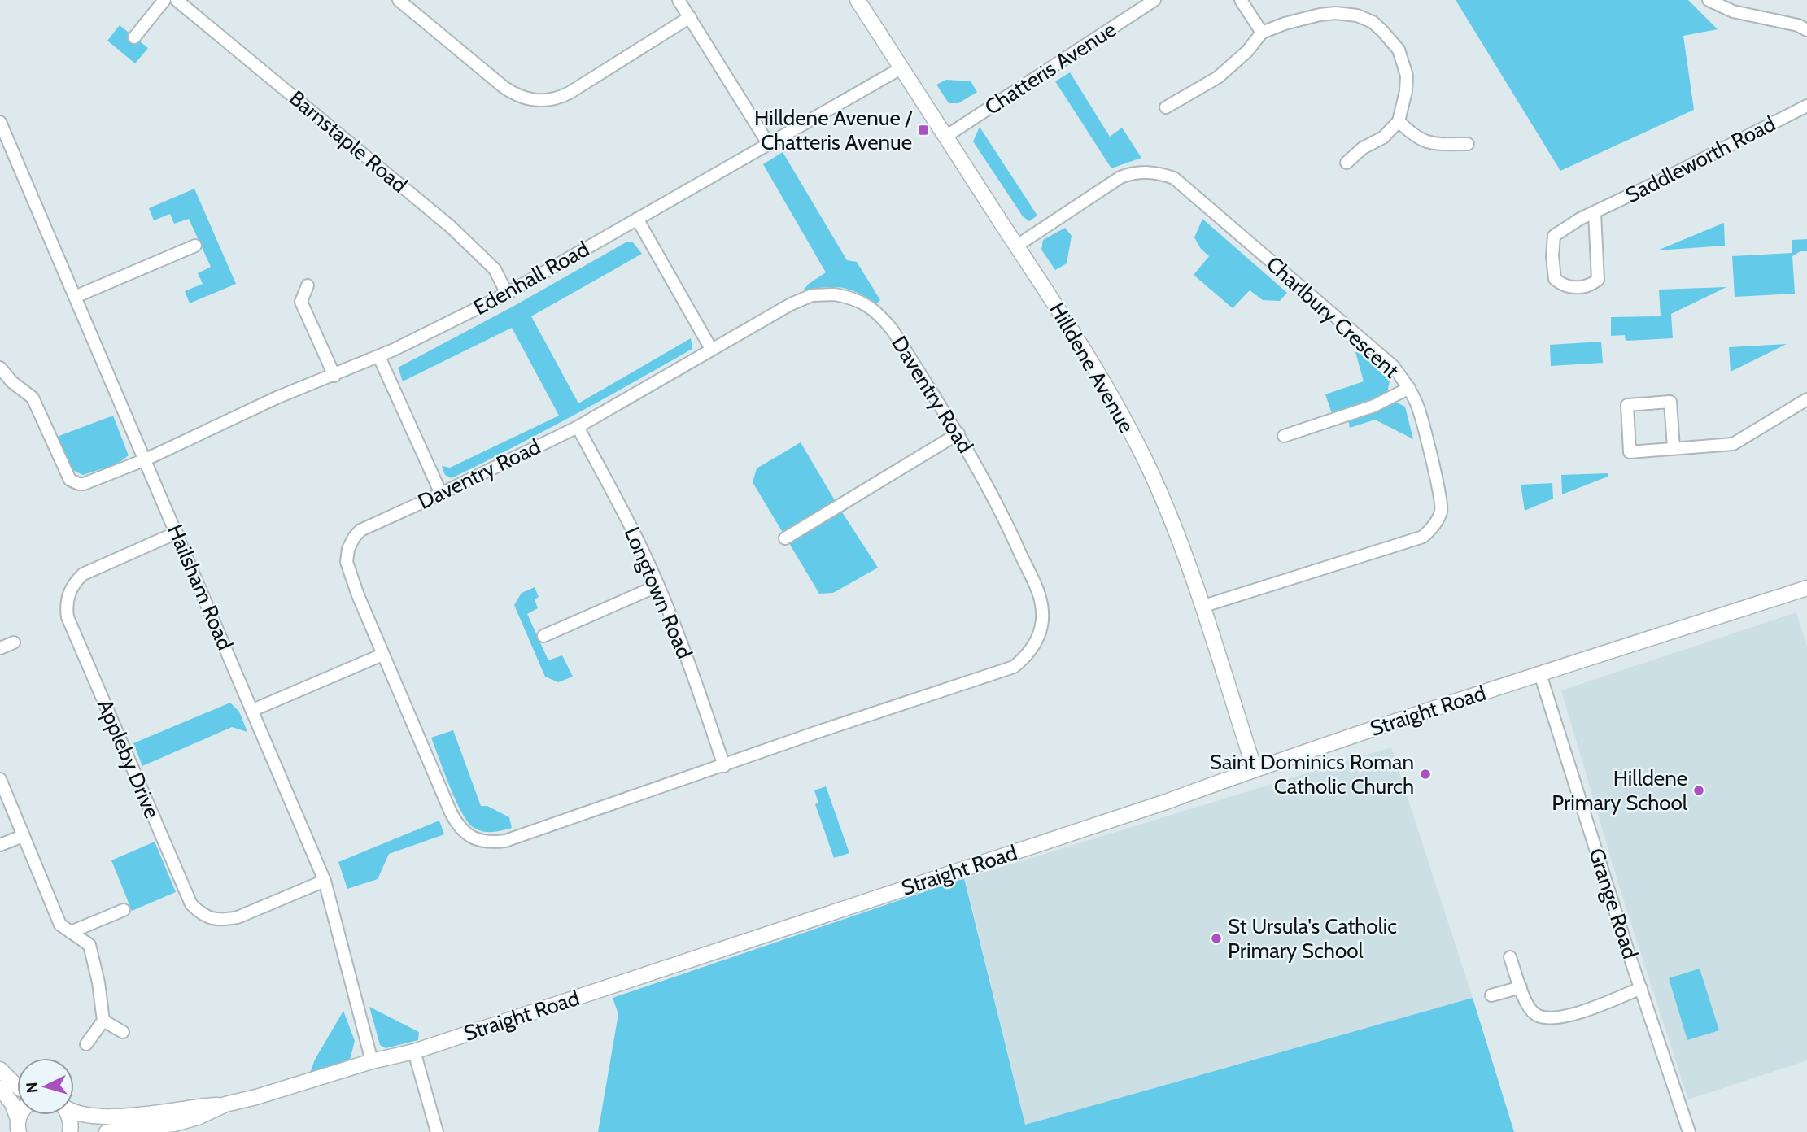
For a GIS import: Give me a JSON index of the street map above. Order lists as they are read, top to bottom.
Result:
{
  "streets": {
    "street": [
      "Chatteris Avenue",
      "Barnstaple Road",
      "Saddleworth Road",
      "Edenhall Road",
      "Charlbury Crescent",
      "Hilldene Avenue",
      "Daventry Road",
      "Hailsham Road",
      "Longtown Road",
      "Straight Road",
      "Appleby Drive",
      "Grange Road"
    ]
  },
  "crossings": [
    ["Chatteris Avenue", "Hilldene Avenue"],
    ["Barnstaple Road", "Edenhall Road"],
    ["Edenhall Road", "Hilldene Avenue"],
    ["Edenhall Road", "Hailsham Road"],
    ["Charlbury Crescent", "Hilldene Avenue"],
    ["Hilldene Avenue", "Straight Road"],
    ["Daventry Road", "Longtown Road"],
    ["Hailsham Road", "Straight Road"],
    ["Hailsham Road", "Appleby Drive"],
    ["Straight Road", "Grange Road"]
  ],
  "places": {
    "transit": ["Hilldene Avenue / Chatteris Avenue"],
    "other": ["Saint Dominics Roman Catholic Church", "Hilldene Primary School", "St Ursula's Catholic Primary School"]
  },
  "north": "left"
}
